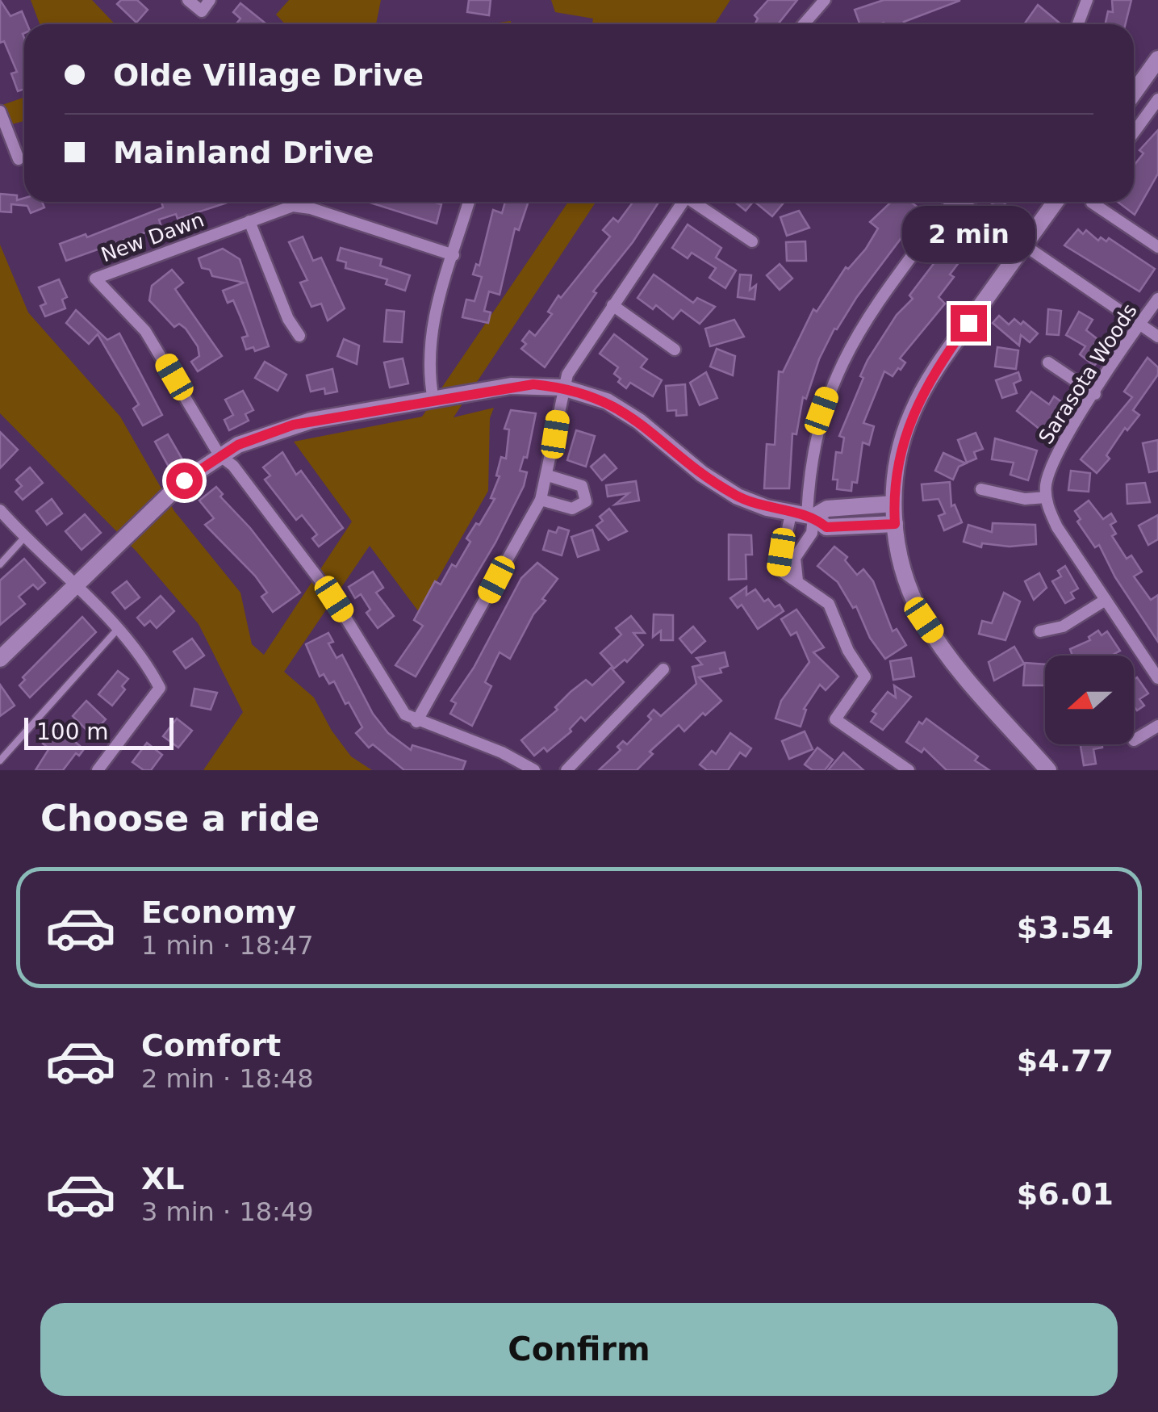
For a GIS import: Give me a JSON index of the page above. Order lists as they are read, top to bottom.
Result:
{
  "streets": {
    "street": ["New Dawn", "Sarasota Woods"]
  },
  "scale_bar": "100 m",
  "north": "left",
  "page": {
    "banner": ["Olde Village Drive", "Mainland Drive"],
    "bubble": "2 min",
    "scale": "100 m",
    "heading": "Choose a ride",
    "list": [
      {
        "name": "Economy",
        "note": "1 min · 18:47",
        "value": "$3.54"
      },
      {
        "name": "Comfort",
        "note": "2 min · 18:48",
        "value": "$4.77"
      },
      {
        "name": "XL",
        "note": "3 min · 18:49",
        "value": "$6.01"
      }
    ],
    "buttons": "Confirm"
  }
}
